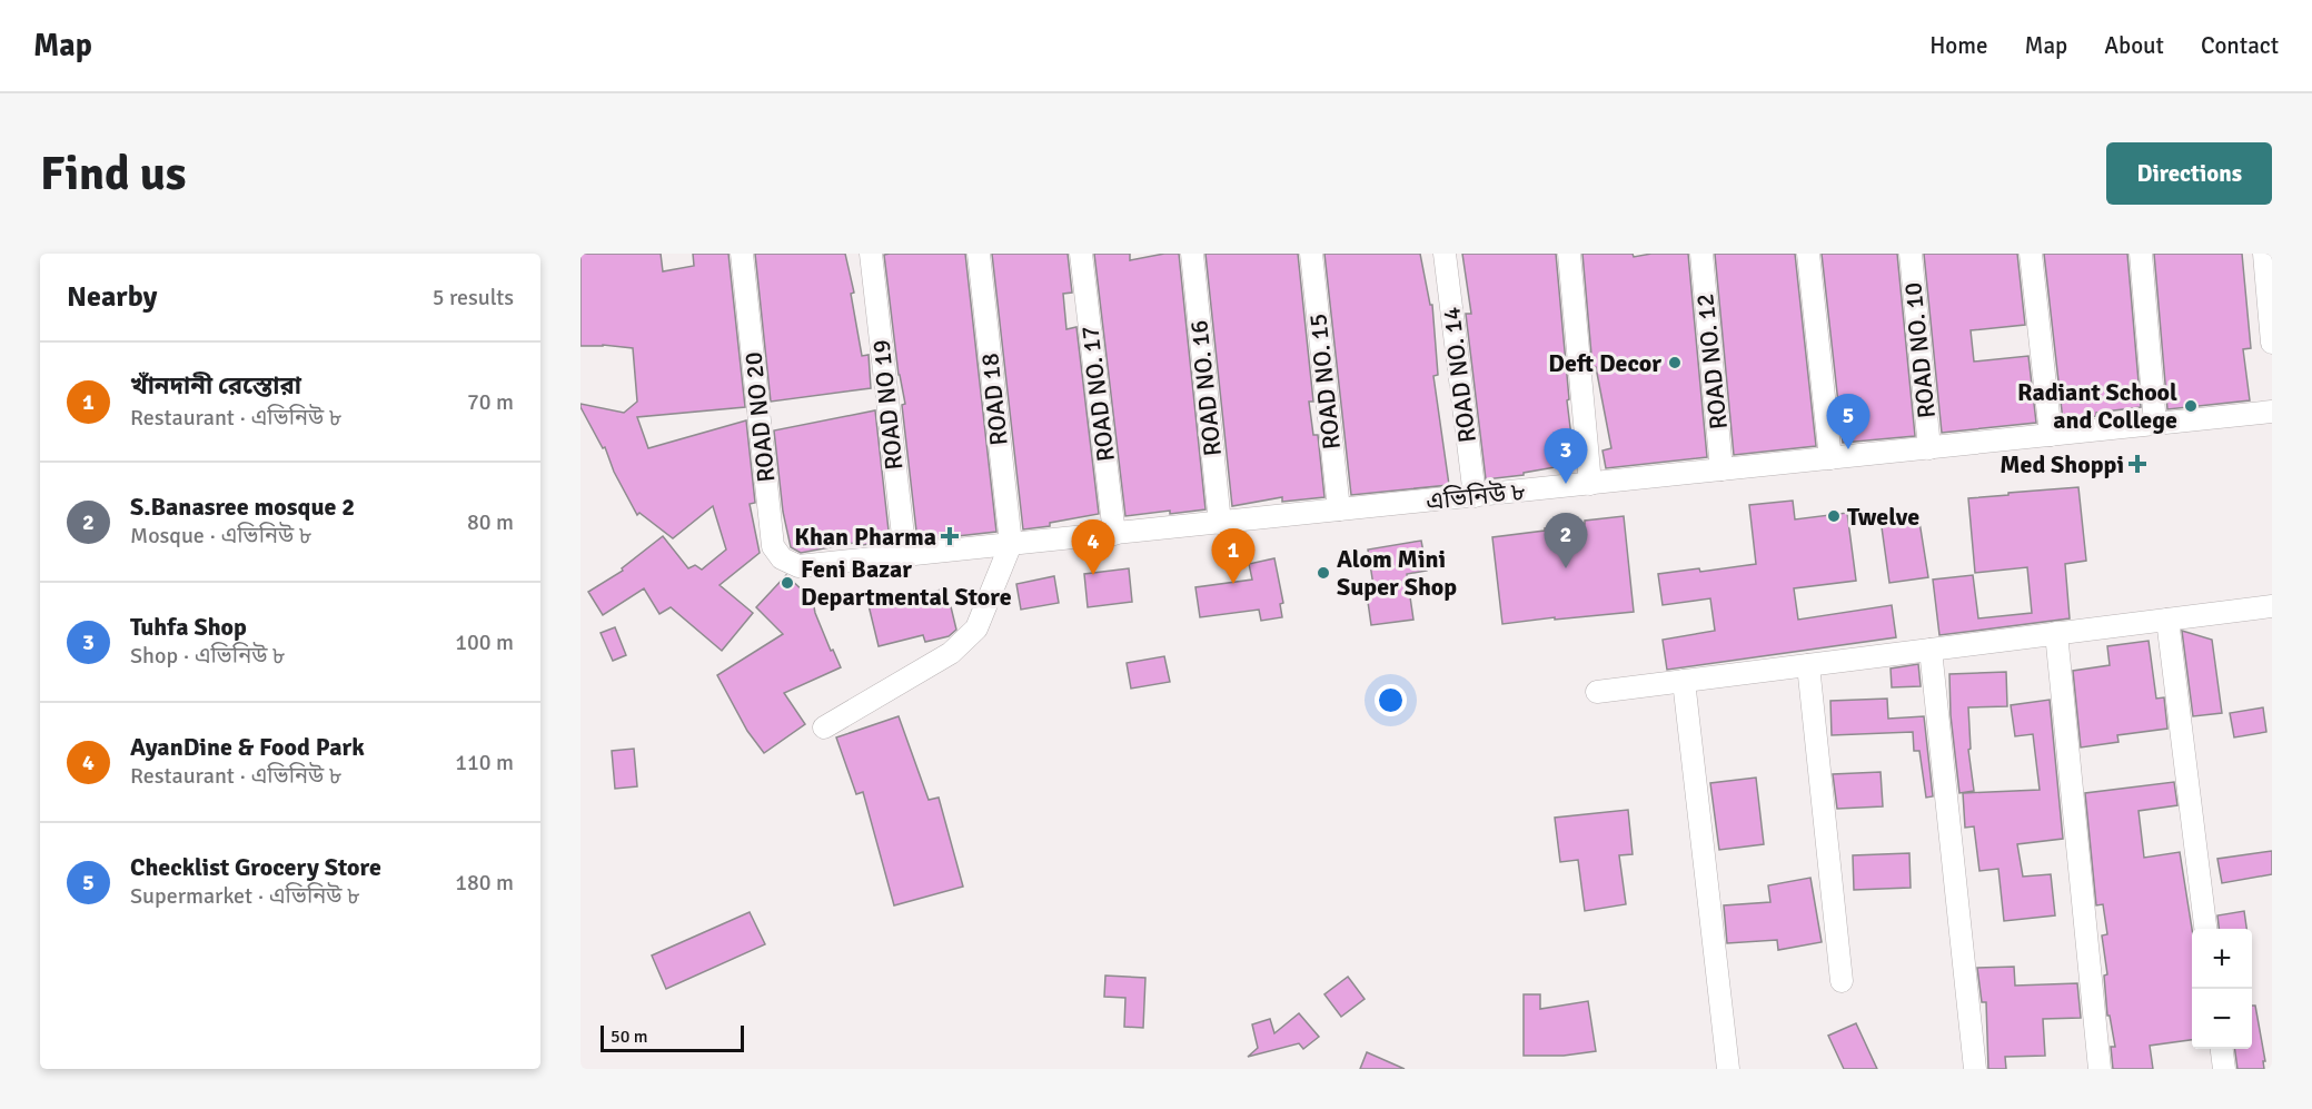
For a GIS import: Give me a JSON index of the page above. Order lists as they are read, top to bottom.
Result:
{
  "streets": {
    "street": [
      "ROAD NO. 10",
      "ROAD NO. 12",
      "ROAD NO. 14",
      "ROAD NO. 15",
      "ROAD NO. 16",
      "ROAD NO. 17",
      "ROAD 18",
      "ROAD NO 19",
      "ROAD NO 20",
      "এভিনিউ ৮"
    ]
  },
  "crossings": [
    ["ROAD NO. 10", "এভিনিউ ৮"],
    ["ROAD NO. 12", "এভিনিউ ৮"],
    ["ROAD NO. 14", "এভিনিউ ৮"],
    ["ROAD NO. 15", "এভিনিউ ৮"],
    ["ROAD NO. 16", "এভিনিউ ৮"],
    ["ROAD NO. 17", "এভিনিউ ৮"],
    ["ROAD 18", "এভিনিউ ৮"],
    ["ROAD NO 19", "এভিনিউ ৮"],
    ["ROAD NO 20", "এভিনিউ ৮"]
  ],
  "places": {
    "other": [
      "Deft Decor",
      "Radiant School and College",
      "Twelve",
      "Alom Mini Super Shop",
      "Feni Bazar Departmental Store"
    ],
    "health": ["Med Shoppi", "Khan Pharma"]
  },
  "scale_bar": "50 m",
  "page": {
    "header": "Map",
    "nav": [
      "Home",
      "Map",
      "About",
      "Contact"
    ],
    "buttons": "Directions",
    "title": "Find us",
    "heading": ["Nearby", "5 results"],
    "list": [
      {
        "mark": "1",
        "name": "খাঁনদানী রেস্তোরা",
        "note": "Restaurant · এভিনিউ ৮",
        "value": "70 m"
      },
      {
        "mark": "2",
        "name": "S.Banasree mosque 2",
        "note": "Mosque · এভিনিউ ৮",
        "value": "80 m"
      },
      {
        "mark": "3",
        "name": "Tuhfa Shop",
        "note": "Shop · এভিনিউ ৮",
        "value": "100 m"
      },
      {
        "mark": "4",
        "name": "AyanDine & Food Park",
        "note": "Restaurant · এভিনিউ ৮",
        "value": "110 m"
      },
      {
        "mark": "5",
        "name": "Checklist Grocery Store",
        "note": "Supermarket · এভিনিউ ৮",
        "value": "180 m"
      }
    ],
    "pins": [
      "5",
      "3",
      "2",
      "4",
      "1"
    ],
    "map_buttons": ["+", "−"],
    "scale": "50 m"
  }
}
